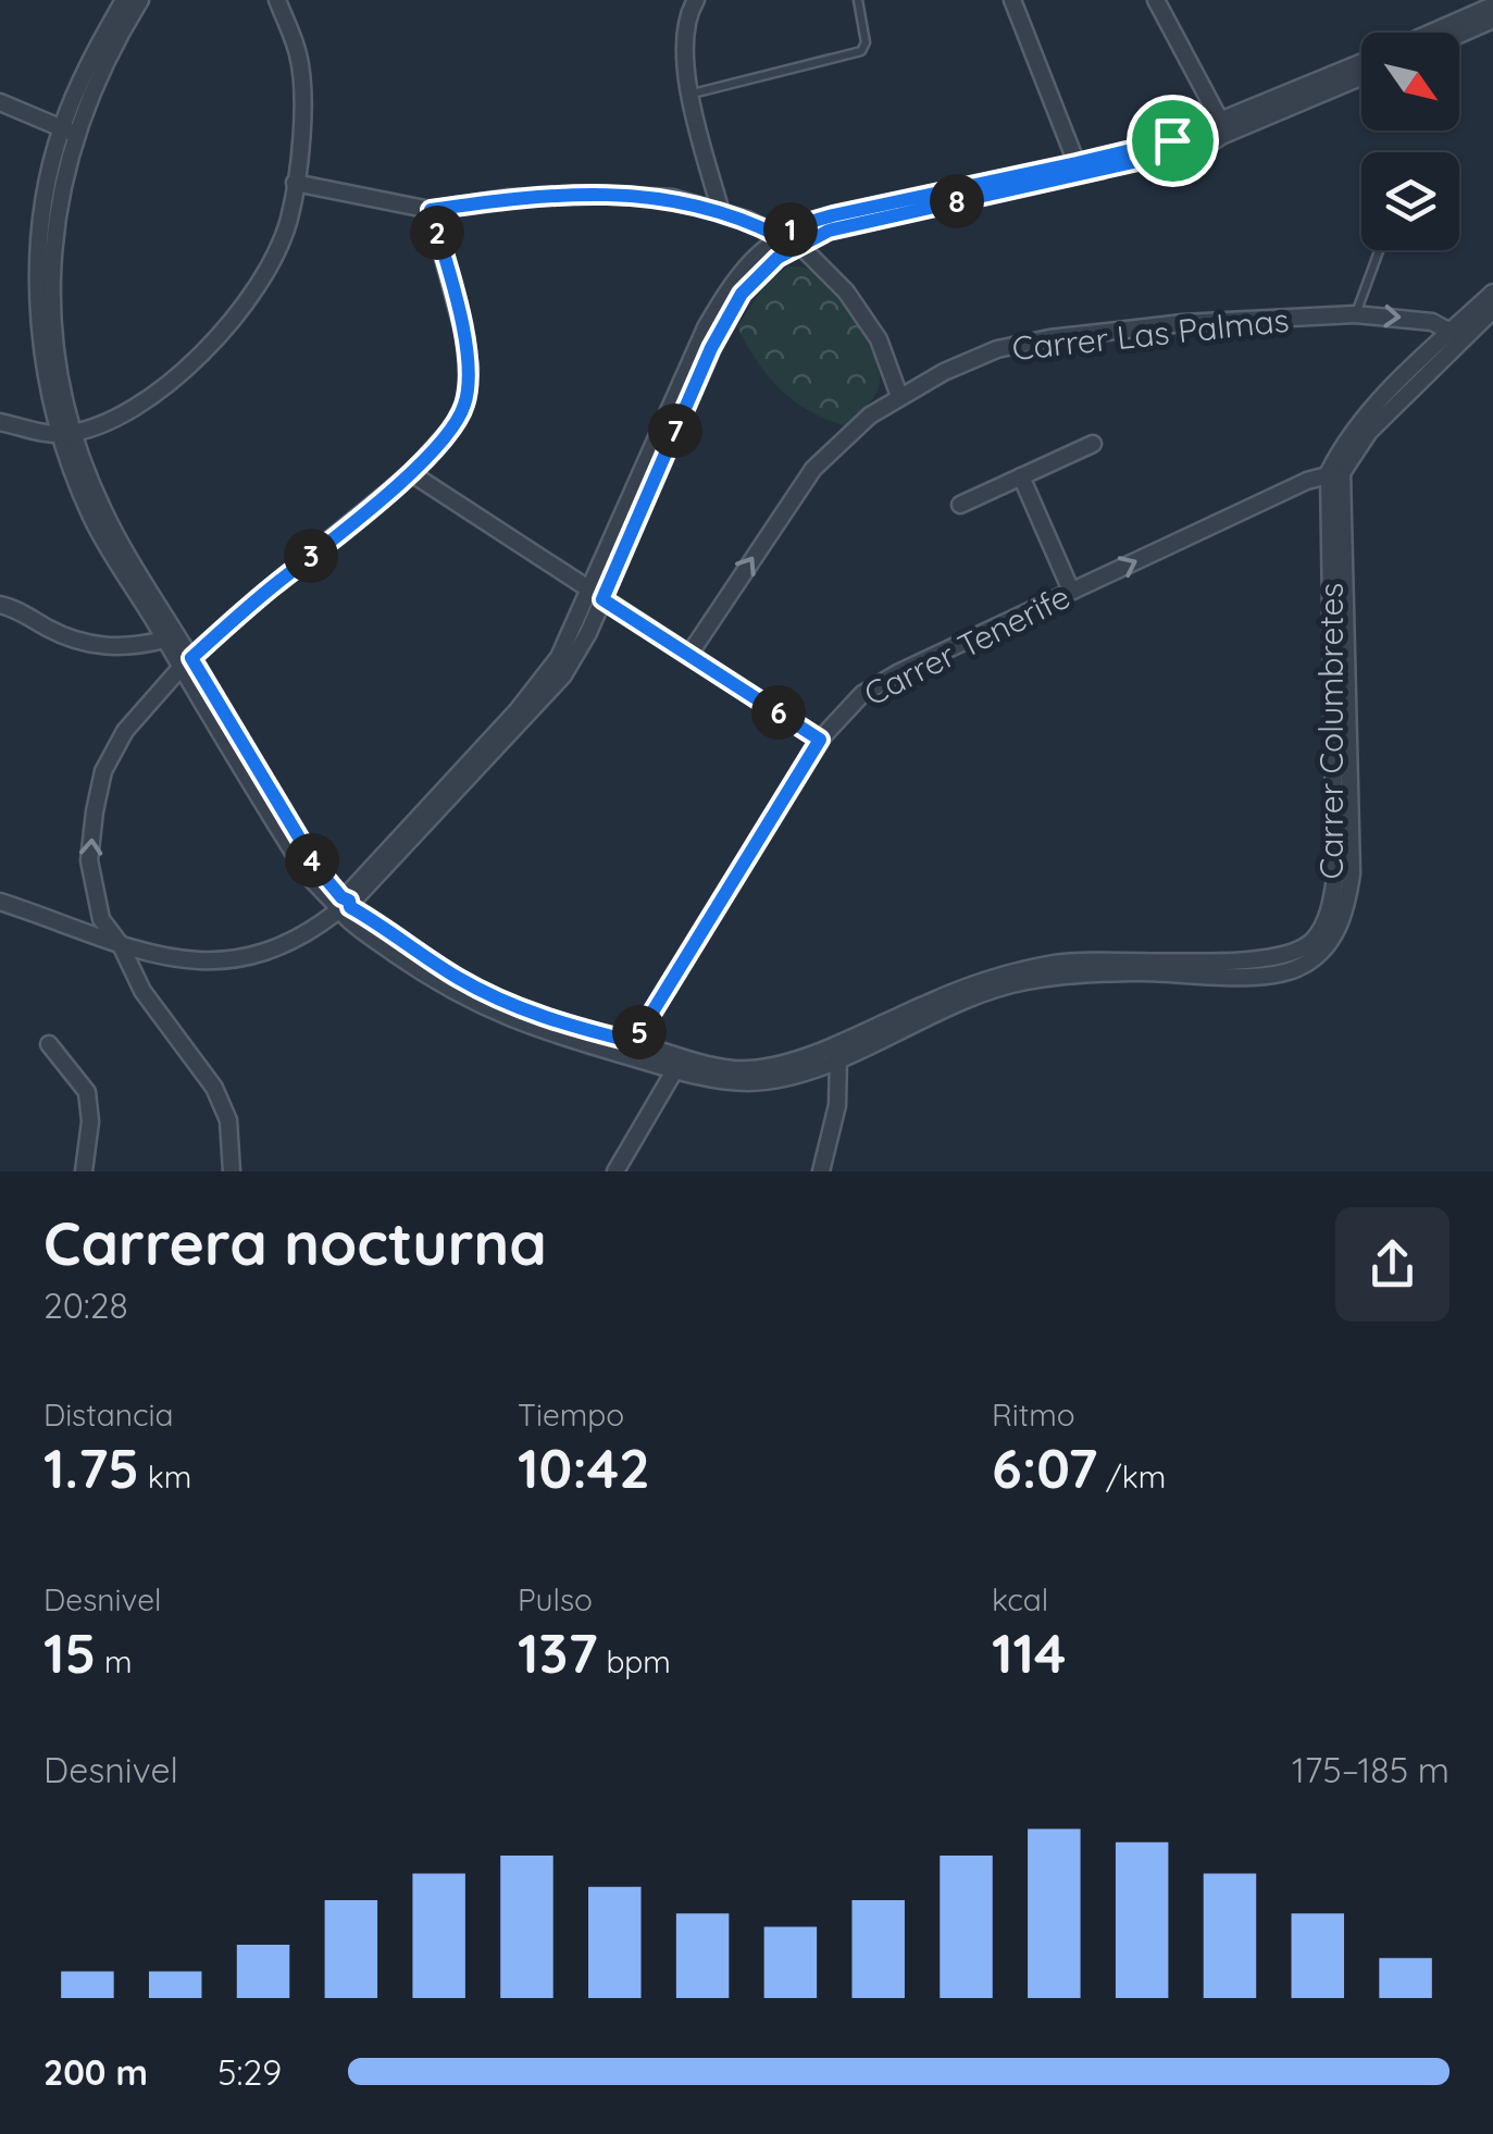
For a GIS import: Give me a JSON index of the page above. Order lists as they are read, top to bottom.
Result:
{
  "streets": {
    "street": ["Carrer Las Palmas", "Carrer Tenerife", "Carrer Columbretes"]
  },
  "crossings": [
    ["Carrer Tenerife", "Carrer Columbretes"]
  ],
  "north": "bottom right",
  "page": {
    "pins": [
      "8",
      "1",
      "2",
      "7",
      "3",
      "6",
      "4",
      "5"
    ],
    "heading": ["Carrera nocturna", "20:28"],
    "stats": [
      ["Distancia", "1.75 km"],
      ["Tiempo", "10:42"],
      ["Ritmo", "6:07 /km"],
      ["Desnivel", "15 m"],
      ["Pulso", "137 bpm"],
      ["kcal", "114"]
    ],
    "chart": ["Desnivel", "175–185 m"],
    "list": [
      {
        "name": "200 m",
        "note": "5:29"
      }
    ]
  }
}
